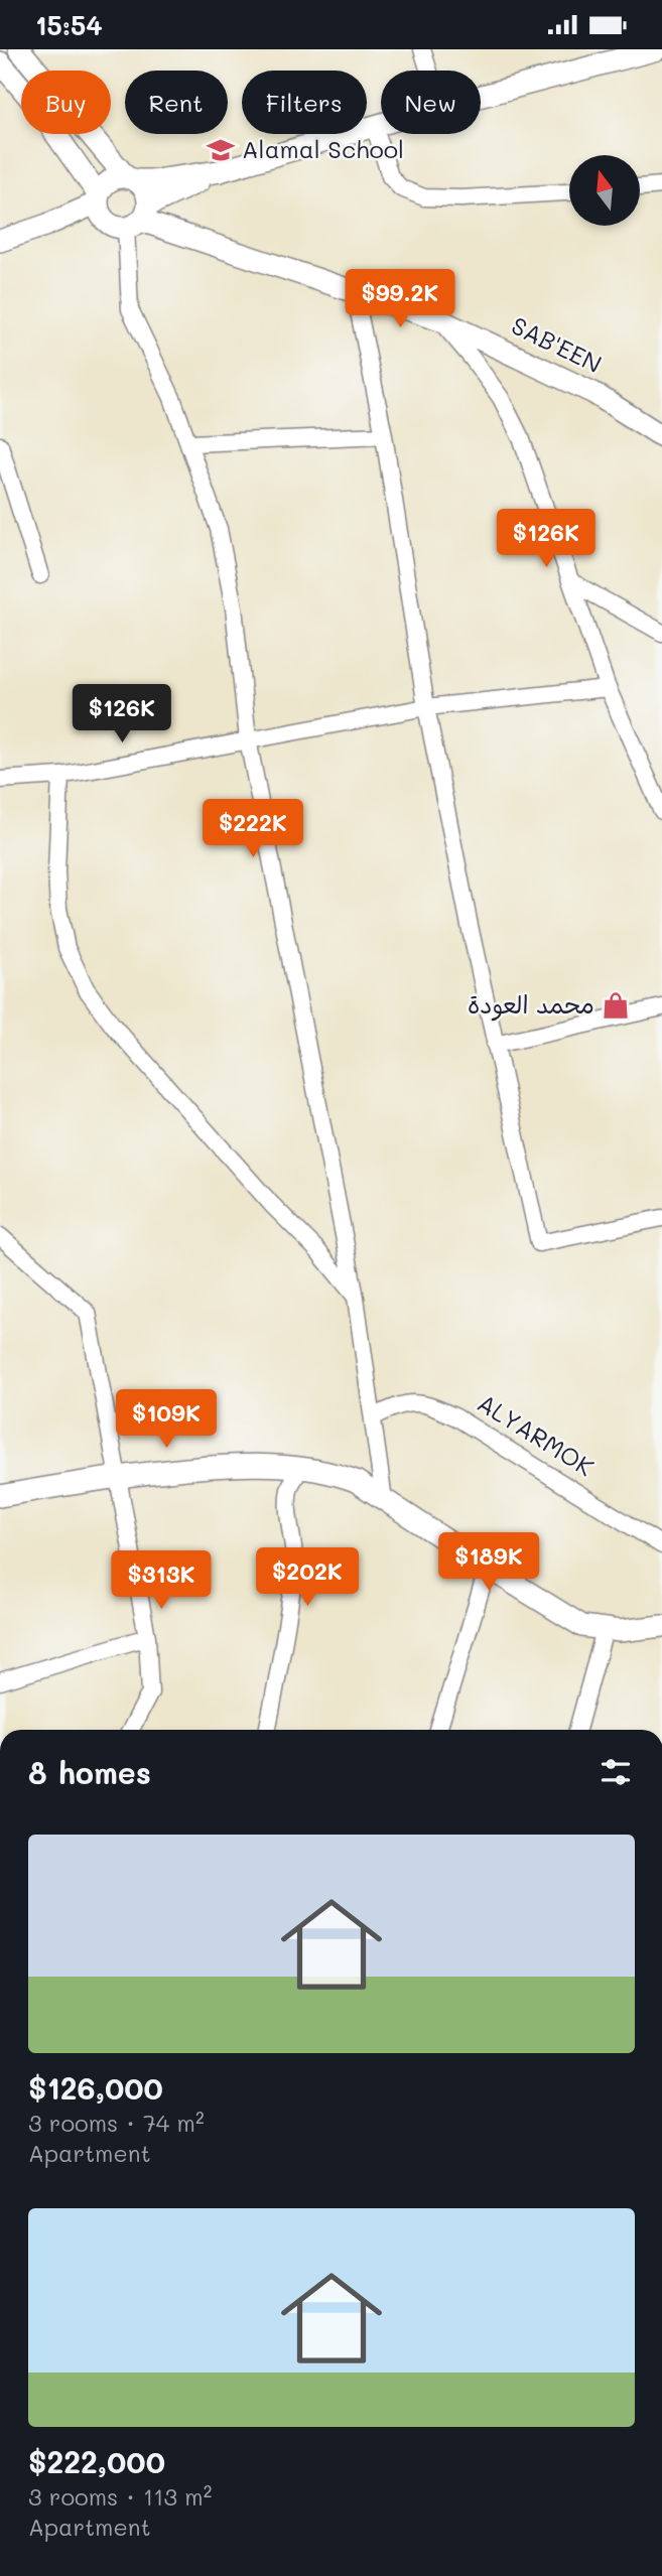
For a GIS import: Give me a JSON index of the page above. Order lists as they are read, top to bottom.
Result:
{
  "streets": {
    "street": ["SAB'EEN", "ALYARMOK"]
  },
  "places": {
    "school or university": ["Alamal School"],
    "shop": ["محمد العودة"]
  },
  "north": "top",
  "page": {
    "status": "15:54",
    "chip": [
      "Buy",
      "Rent",
      "Filters",
      "New"
    ],
    "price": [
      "$99.2K",
      "$126K",
      "$126K",
      "$222K",
      "$109K",
      "$189K",
      "$202K",
      "$313K"
    ],
    "heading": "8 homes",
    "list": [
      {
        "name": "$126,000",
        "note": "3 rooms · 74 m² · Apartment"
      },
      {
        "name": "$222,000",
        "note": "3 rooms · 113 m² · Apartment"
      }
    ]
  }
}
